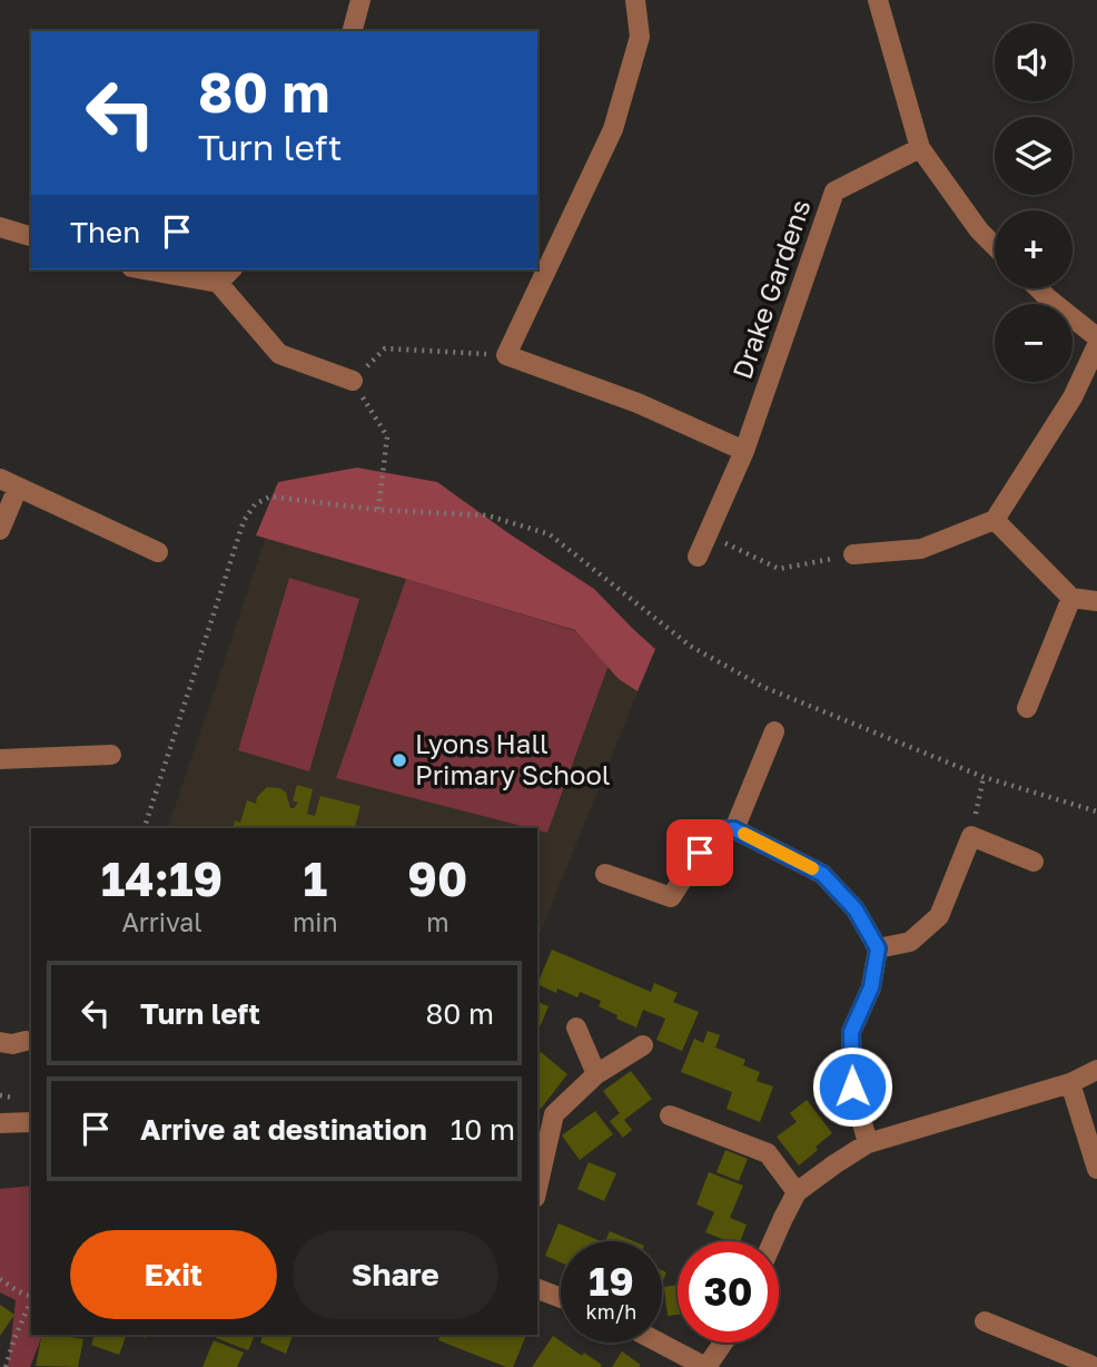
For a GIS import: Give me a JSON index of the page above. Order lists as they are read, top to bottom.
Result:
{
  "streets": {
    "street": ["Drake Gardens"]
  },
  "places": ["Lyons Hall Primary School"],
  "page": {
    "map_buttons": ["+", "−"],
    "turn": ["80 m", "Turn left"],
    "then": "Then",
    "eta": [
      "14:19",
      "Arrival",
      "1",
      "min",
      "90",
      "m"
    ],
    "list": [
      {
        "name": "Turn left",
        "value": "80 m"
      },
      {
        "name": "Arrive at destination",
        "value": "10 m"
      }
    ],
    "buttons": ["Exit", "Share"],
    "speed": "19 km/h",
    "limit": "30"
  }
}
